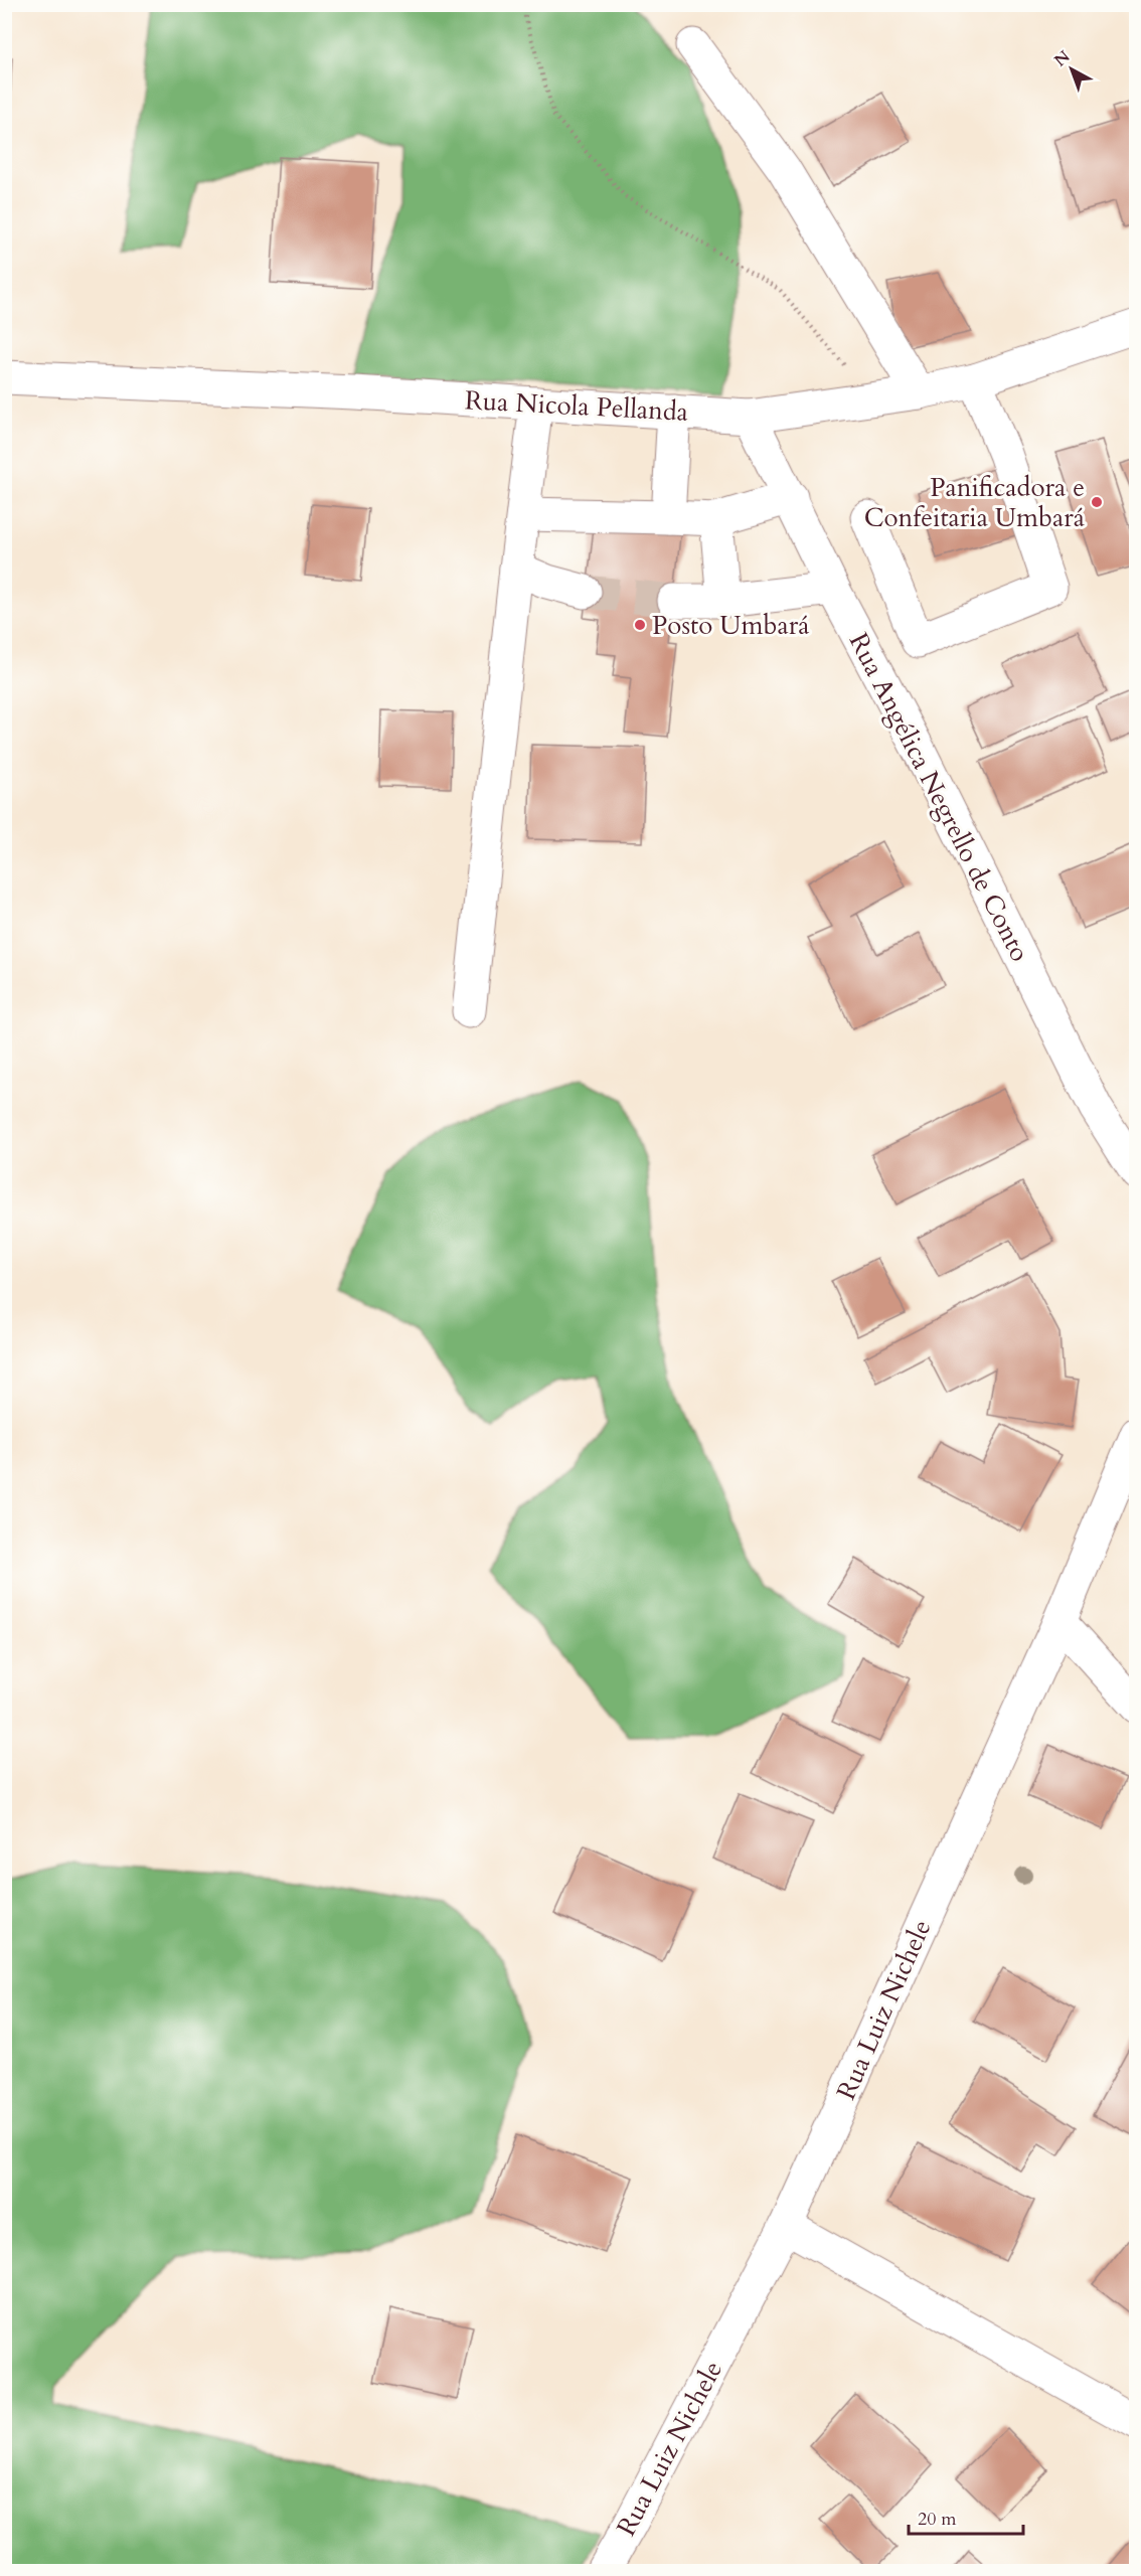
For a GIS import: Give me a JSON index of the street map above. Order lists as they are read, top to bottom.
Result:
{
  "streets": {
    "street": ["Rua Nicola Pellanda", "Rua Angélica Negrello de Conto", "Rua Luiz Nichele"]
  },
  "crossings": [
    ["Rua Nicola Pellanda", "Rua Angélica Negrello de Conto"]
  ],
  "places": ["Panificadora e Confeitaria Umbará", "Posto Umbará"],
  "scale_bar": "20 m",
  "north": "top left"
}
